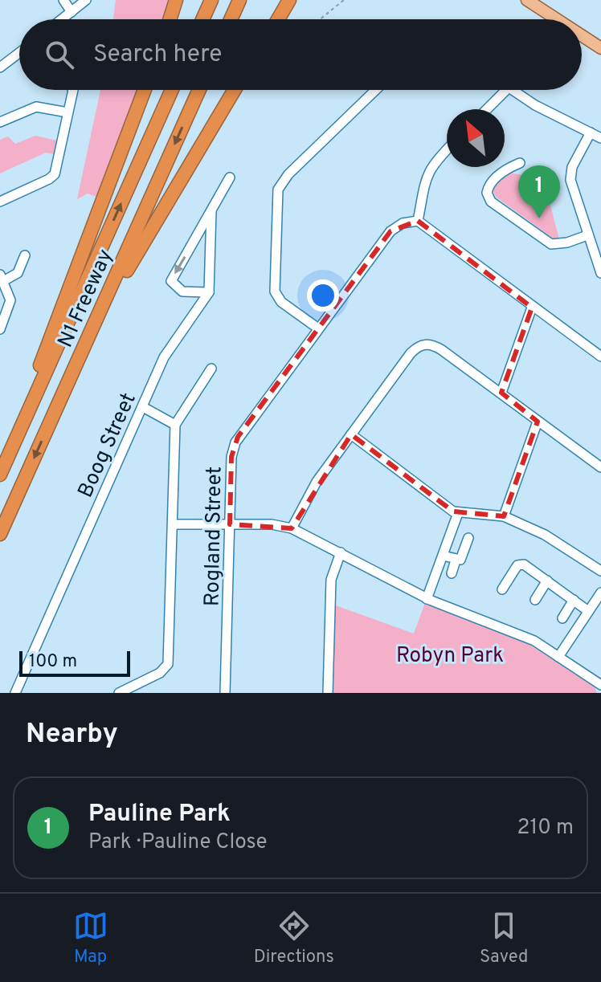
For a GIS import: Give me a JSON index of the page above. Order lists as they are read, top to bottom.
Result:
{
  "streets": {
    "highway": ["N1 Freeway"],
    "street": ["Boog Street", "Rogland Street"]
  },
  "parks": ["Robyn Park"],
  "scale_bar": "100 m",
  "north": "top left",
  "page": {
    "search": "Search here",
    "pins": "1",
    "scale": "100 m",
    "heading": "Nearby",
    "list": [
      {
        "mark": "1",
        "name": "Pauline Park",
        "note": "Park · Pauline Close",
        "value": "210 m"
      }
    ],
    "nav": ["Map", "Directions", "Saved"]
  }
}
